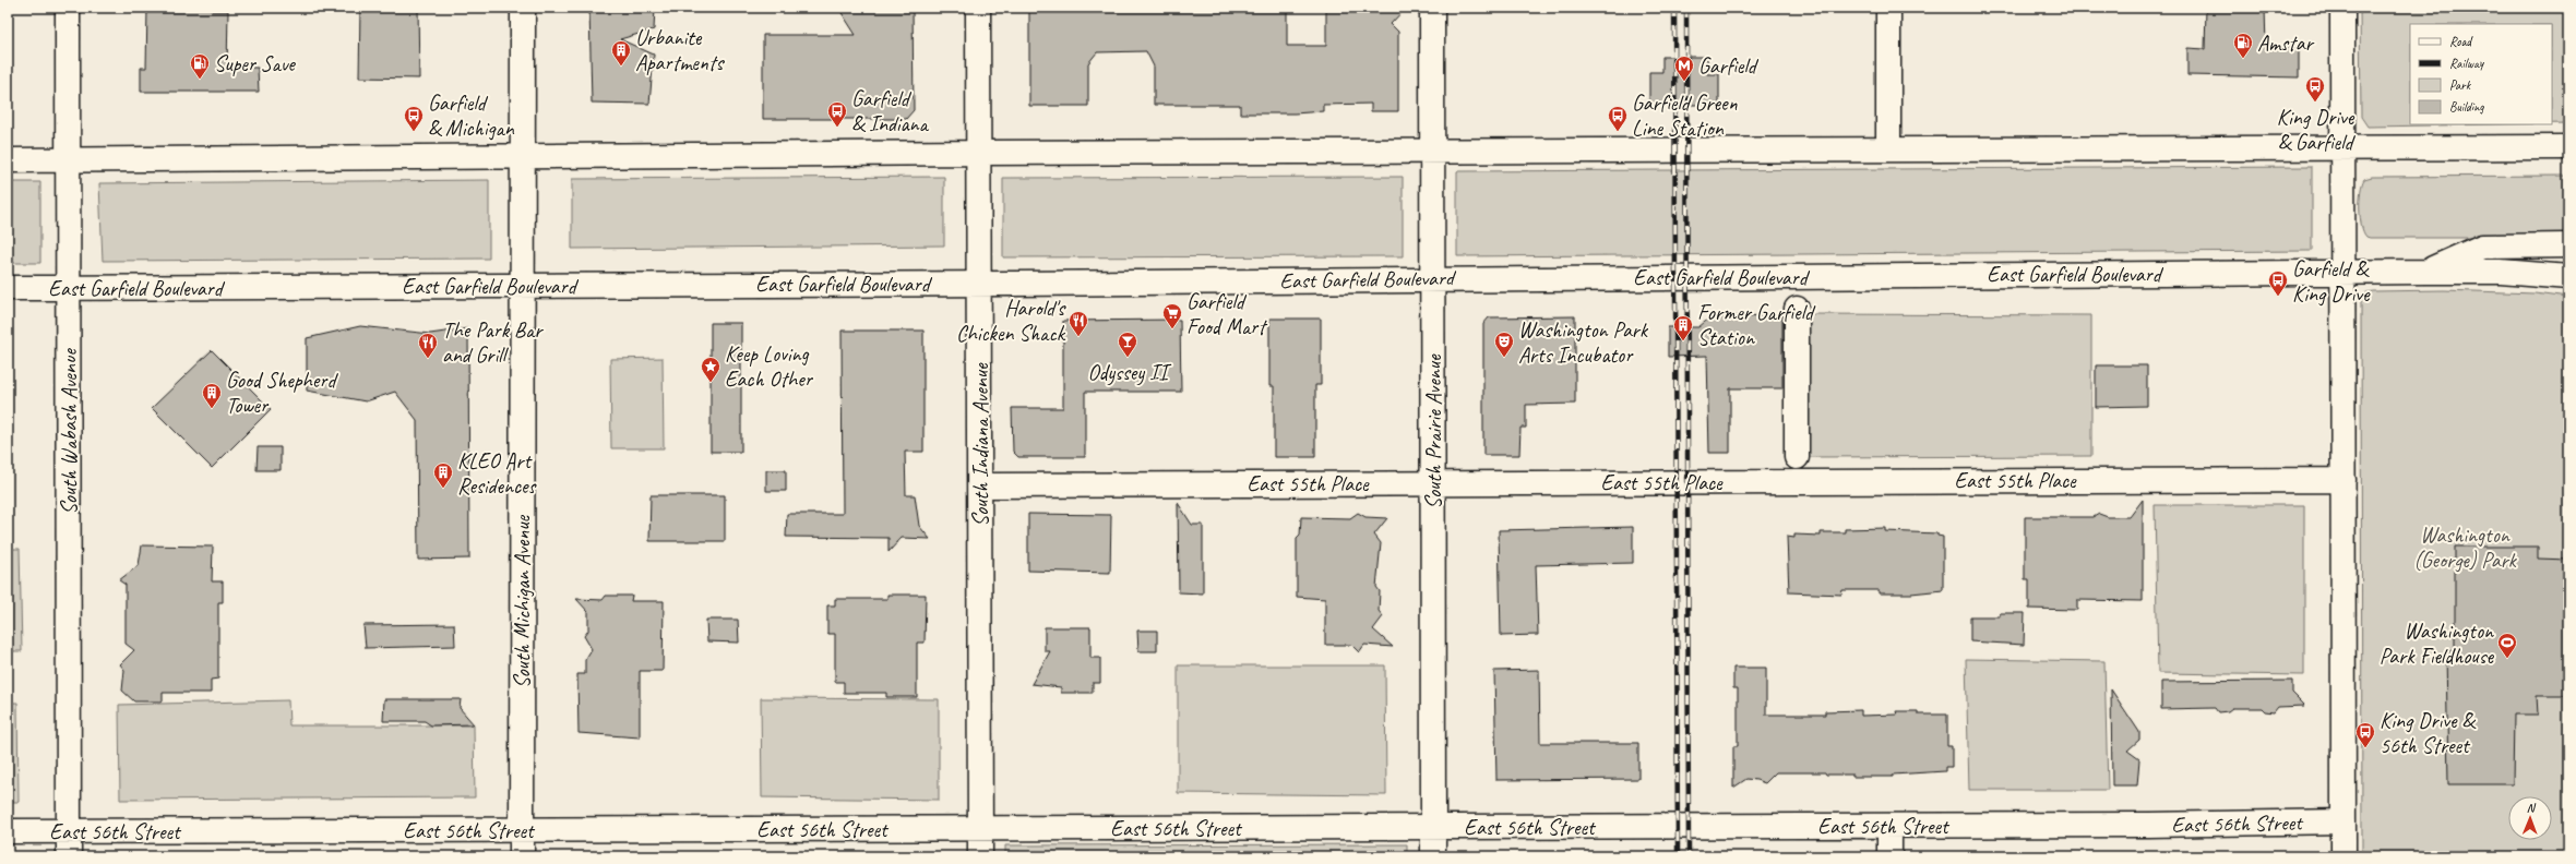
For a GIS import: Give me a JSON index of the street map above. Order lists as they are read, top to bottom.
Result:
{
  "streets": {
    "street": [
      "East Garfield Boulevard",
      "South Wabash Avenue",
      "South Prairie Avenue",
      "South Indiana Avenue",
      "East 55th Place",
      "South Michigan Avenue",
      "East 56th Street"
    ]
  },
  "crossings": [
    ["East Garfield Boulevard", "South Wabash Avenue"],
    ["East Garfield Boulevard", "South Prairie Avenue"],
    ["East Garfield Boulevard", "South Indiana Avenue"],
    ["East Garfield Boulevard", "South Michigan Avenue"],
    ["South Wabash Avenue", "East 56th Street"],
    ["South Prairie Avenue", "East 55th Place"],
    ["South Prairie Avenue", "East 56th Street"],
    ["South Indiana Avenue", "East 55th Place"],
    ["South Indiana Avenue", "East 56th Street"],
    ["South Michigan Avenue", "East 56th Street"]
  ],
  "parks": ["Washington (George) Park"],
  "places": {
    "fuel station": ["Amstar", "Super Save"],
    "building": [
      "Urbanite Apartments",
      "Former Garfield Station",
      "Good Shepherd Tower",
      "KLEO Art Residences"
    ],
    "metro station": ["Garfield"],
    "bus stop": [
      "King Drive & Garfield",
      "Garfield & Indiana",
      "Garfield & Michigan",
      "Garfield Green Line Station",
      "Garfield & King Drive",
      "King Drive & 56th Street"
    ],
    "supermarket": ["Garfield Food Mart"],
    "restaurant": ["Harold's Chicken Shack", "The Park Bar and Grill"],
    "bar": ["Odyssey II"],
    "theatre": ["Washington Park Arts Incubator"],
    "place": ["Keep Loving Each Other"],
    "sports": ["Washington Park Fieldhouse"]
  },
  "legend": [
    "Road",
    "Railway",
    "Park",
    "Building"
  ],
  "north": "top"
}
